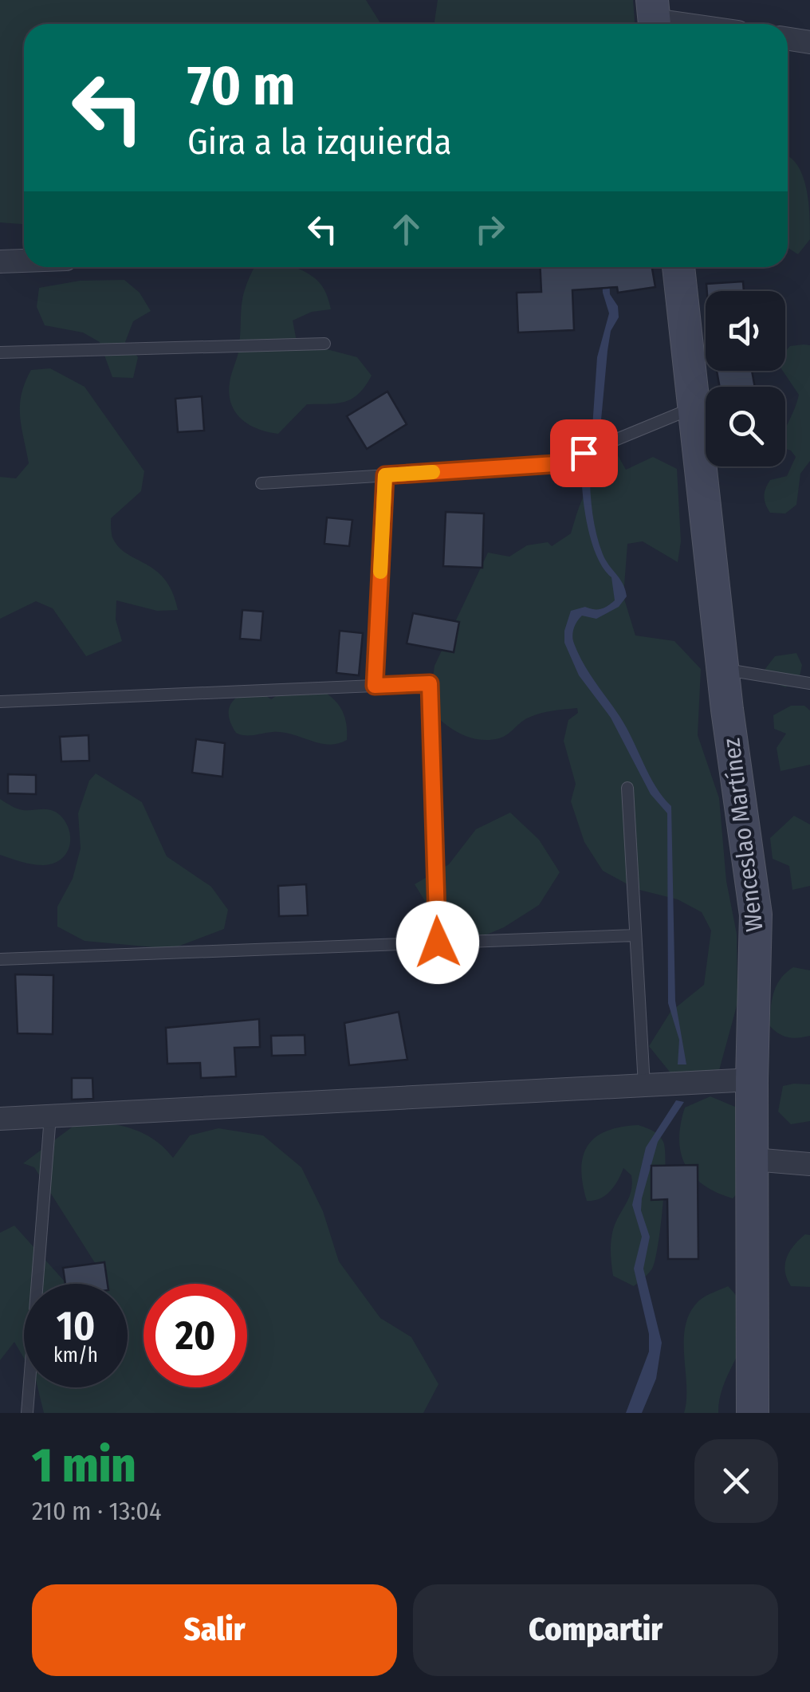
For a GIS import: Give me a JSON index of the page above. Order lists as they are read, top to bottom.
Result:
{
  "streets": {
    "main road": ["Wenceslao Martínez"]
  },
  "page": {
    "turn": ["70 m", "Gira a la izquierda"],
    "speed": "10 km/h",
    "limit": "20",
    "heading": ["1 min", "210 m · 13:04"],
    "buttons": ["Salir", "Compartir"]
  }
}
